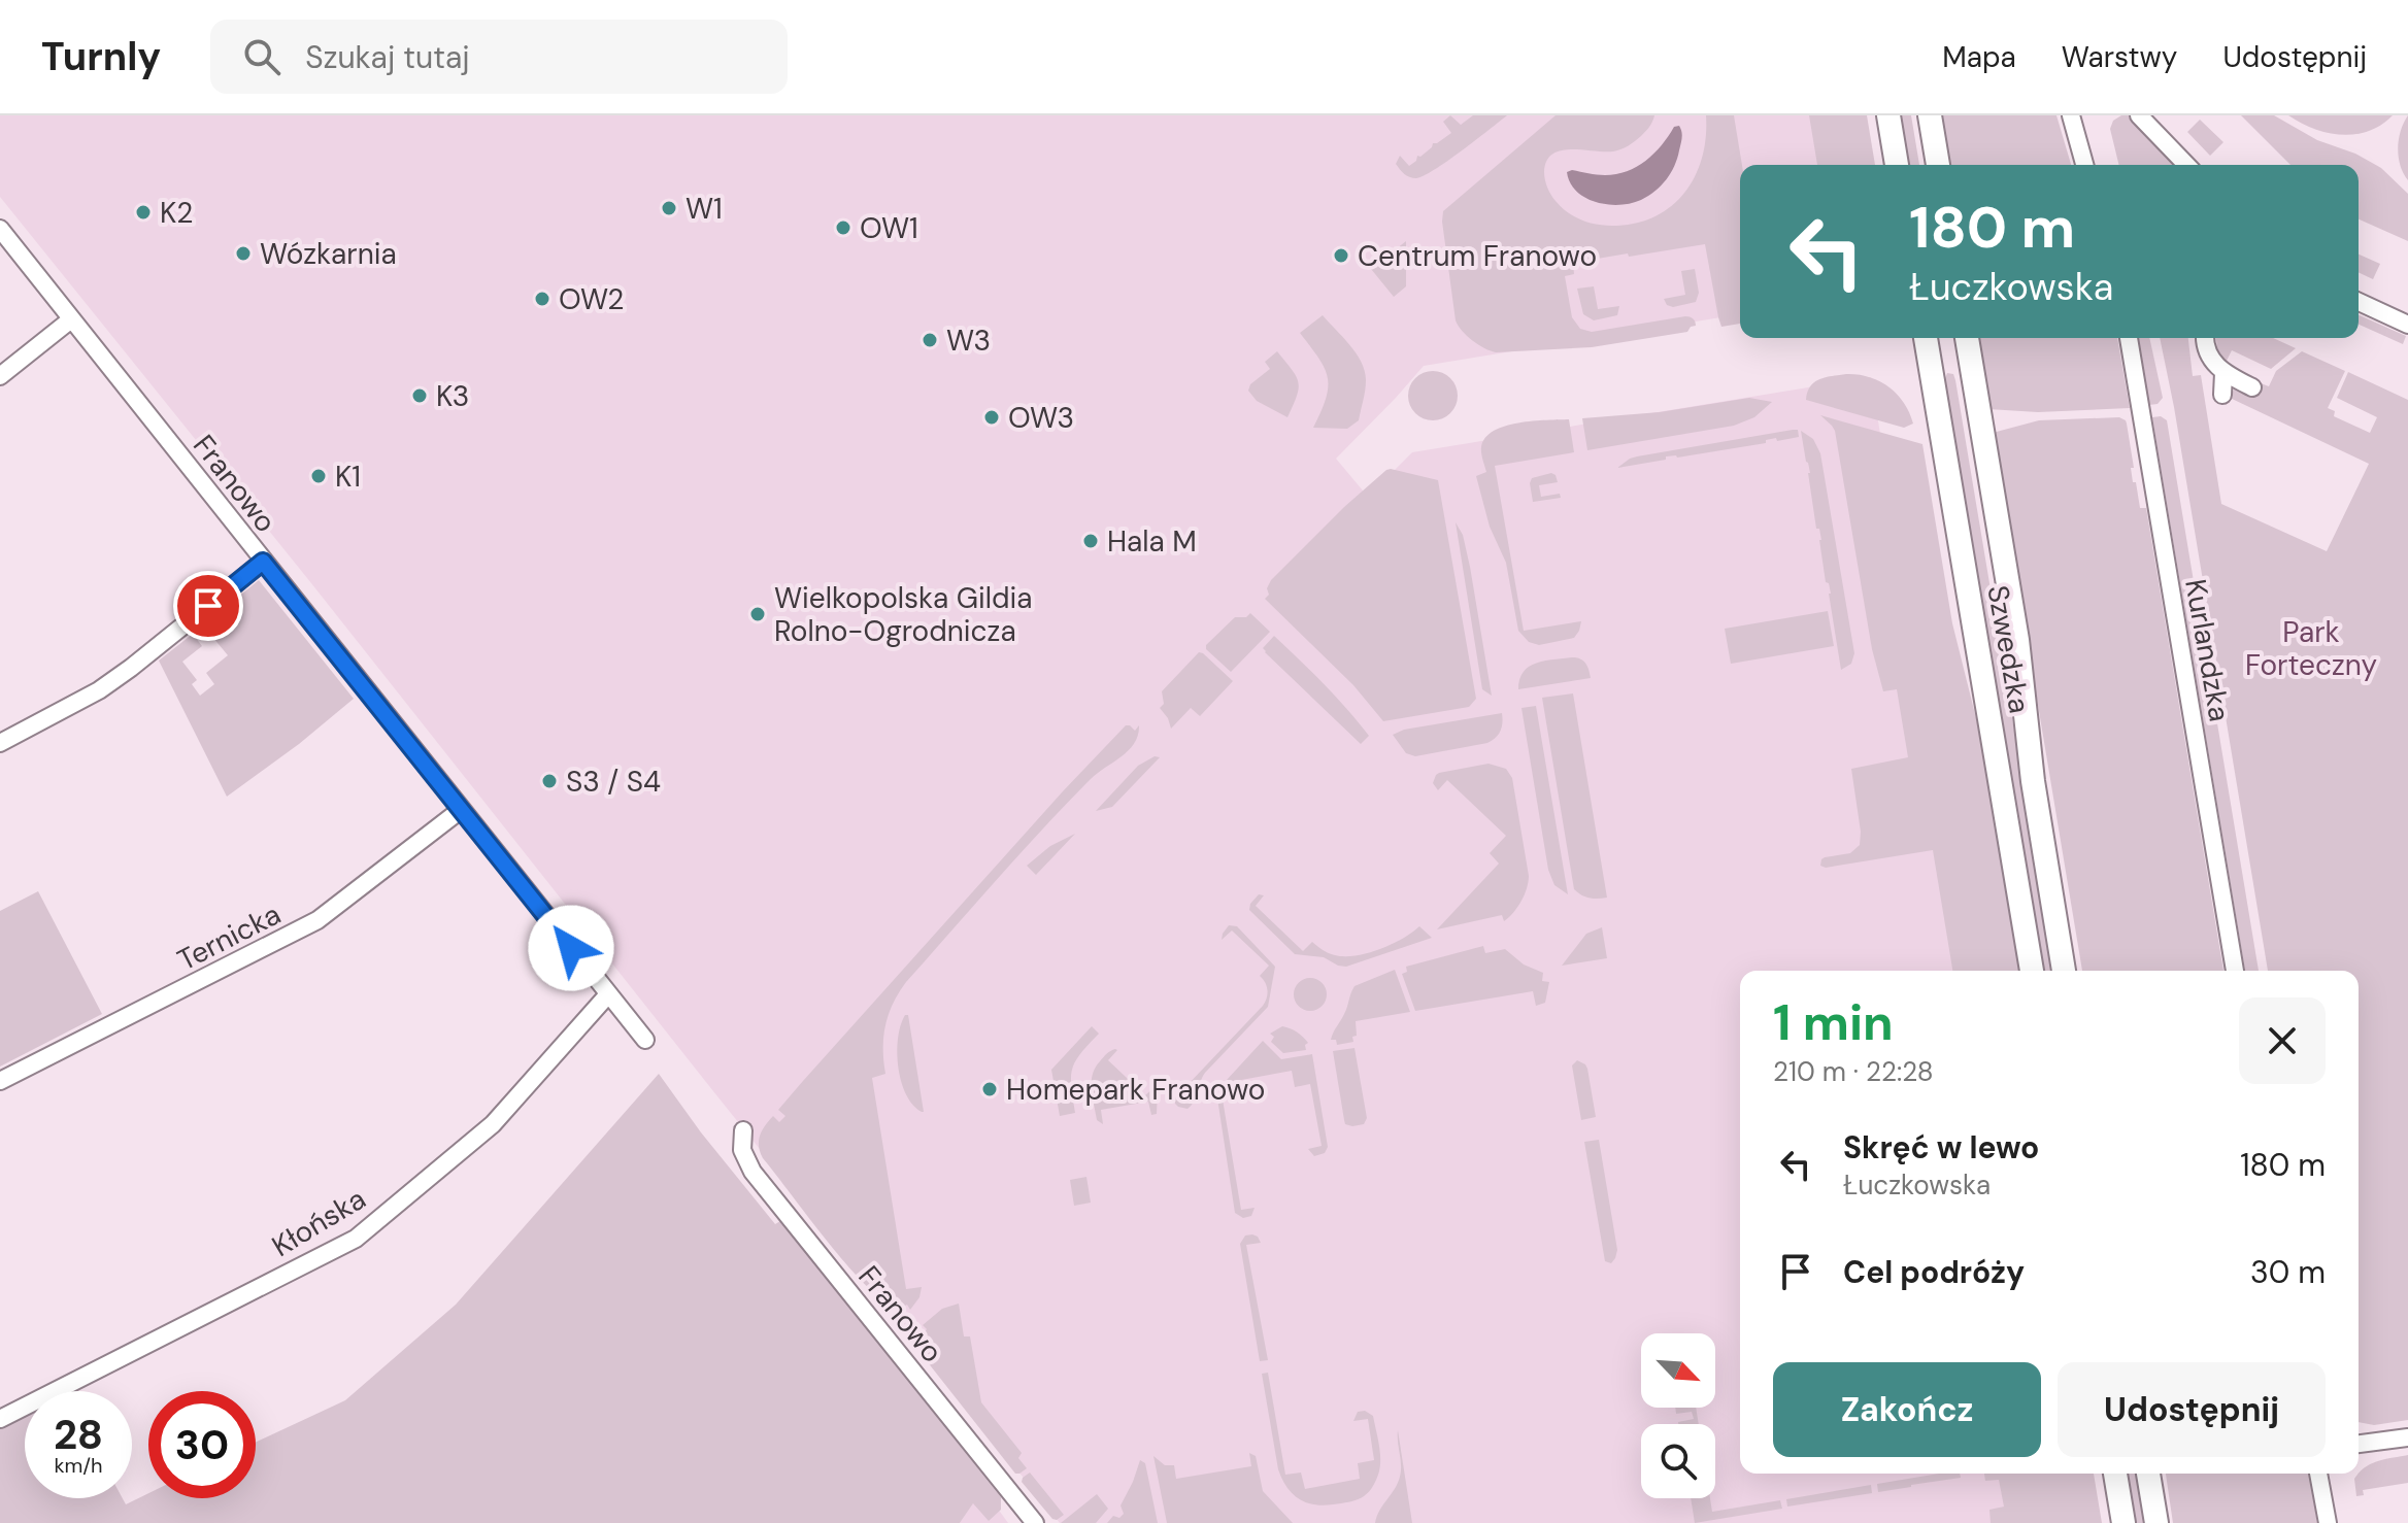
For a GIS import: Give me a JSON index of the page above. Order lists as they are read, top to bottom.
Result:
{
  "streets": {
    "street": [
      "Franowo",
      "Szwedzka",
      "Kurlandzka",
      "Ternicka",
      "Kłońska"
    ]
  },
  "crossings": [
    ["Franowo", "Ternicka"],
    ["Franowo", "Kłońska"]
  ],
  "parks": ["Park Forteczny"],
  "places": [
    "W1",
    "K2",
    "OW1",
    "Wózkarnia",
    "Centrum Franowo",
    "OW2",
    "W3",
    "K3",
    "OW3",
    "K1",
    "Hala M",
    "Wielkopolska Gildia Rolno-Ogrodnicza",
    "S3 / S4",
    "Homepark Franowo"
  ],
  "north": "bottom right",
  "page": {
    "header": "Turnly",
    "search": "Szukaj tutaj",
    "nav": ["Mapa", "Warstwy", "Udostępnij"],
    "turn": ["180 m", "Łuczkowska"],
    "heading": ["1 min", "210 m · 22:28"],
    "list": [
      {
        "name": "Skręć w lewo",
        "note": "Łuczkowska",
        "value": "180 m"
      },
      {
        "name": "Cel podróży",
        "value": "30 m"
      }
    ],
    "buttons": ["Zakończ", "Udostępnij"],
    "speed": "28 km/h",
    "limit": "30"
  }
}
